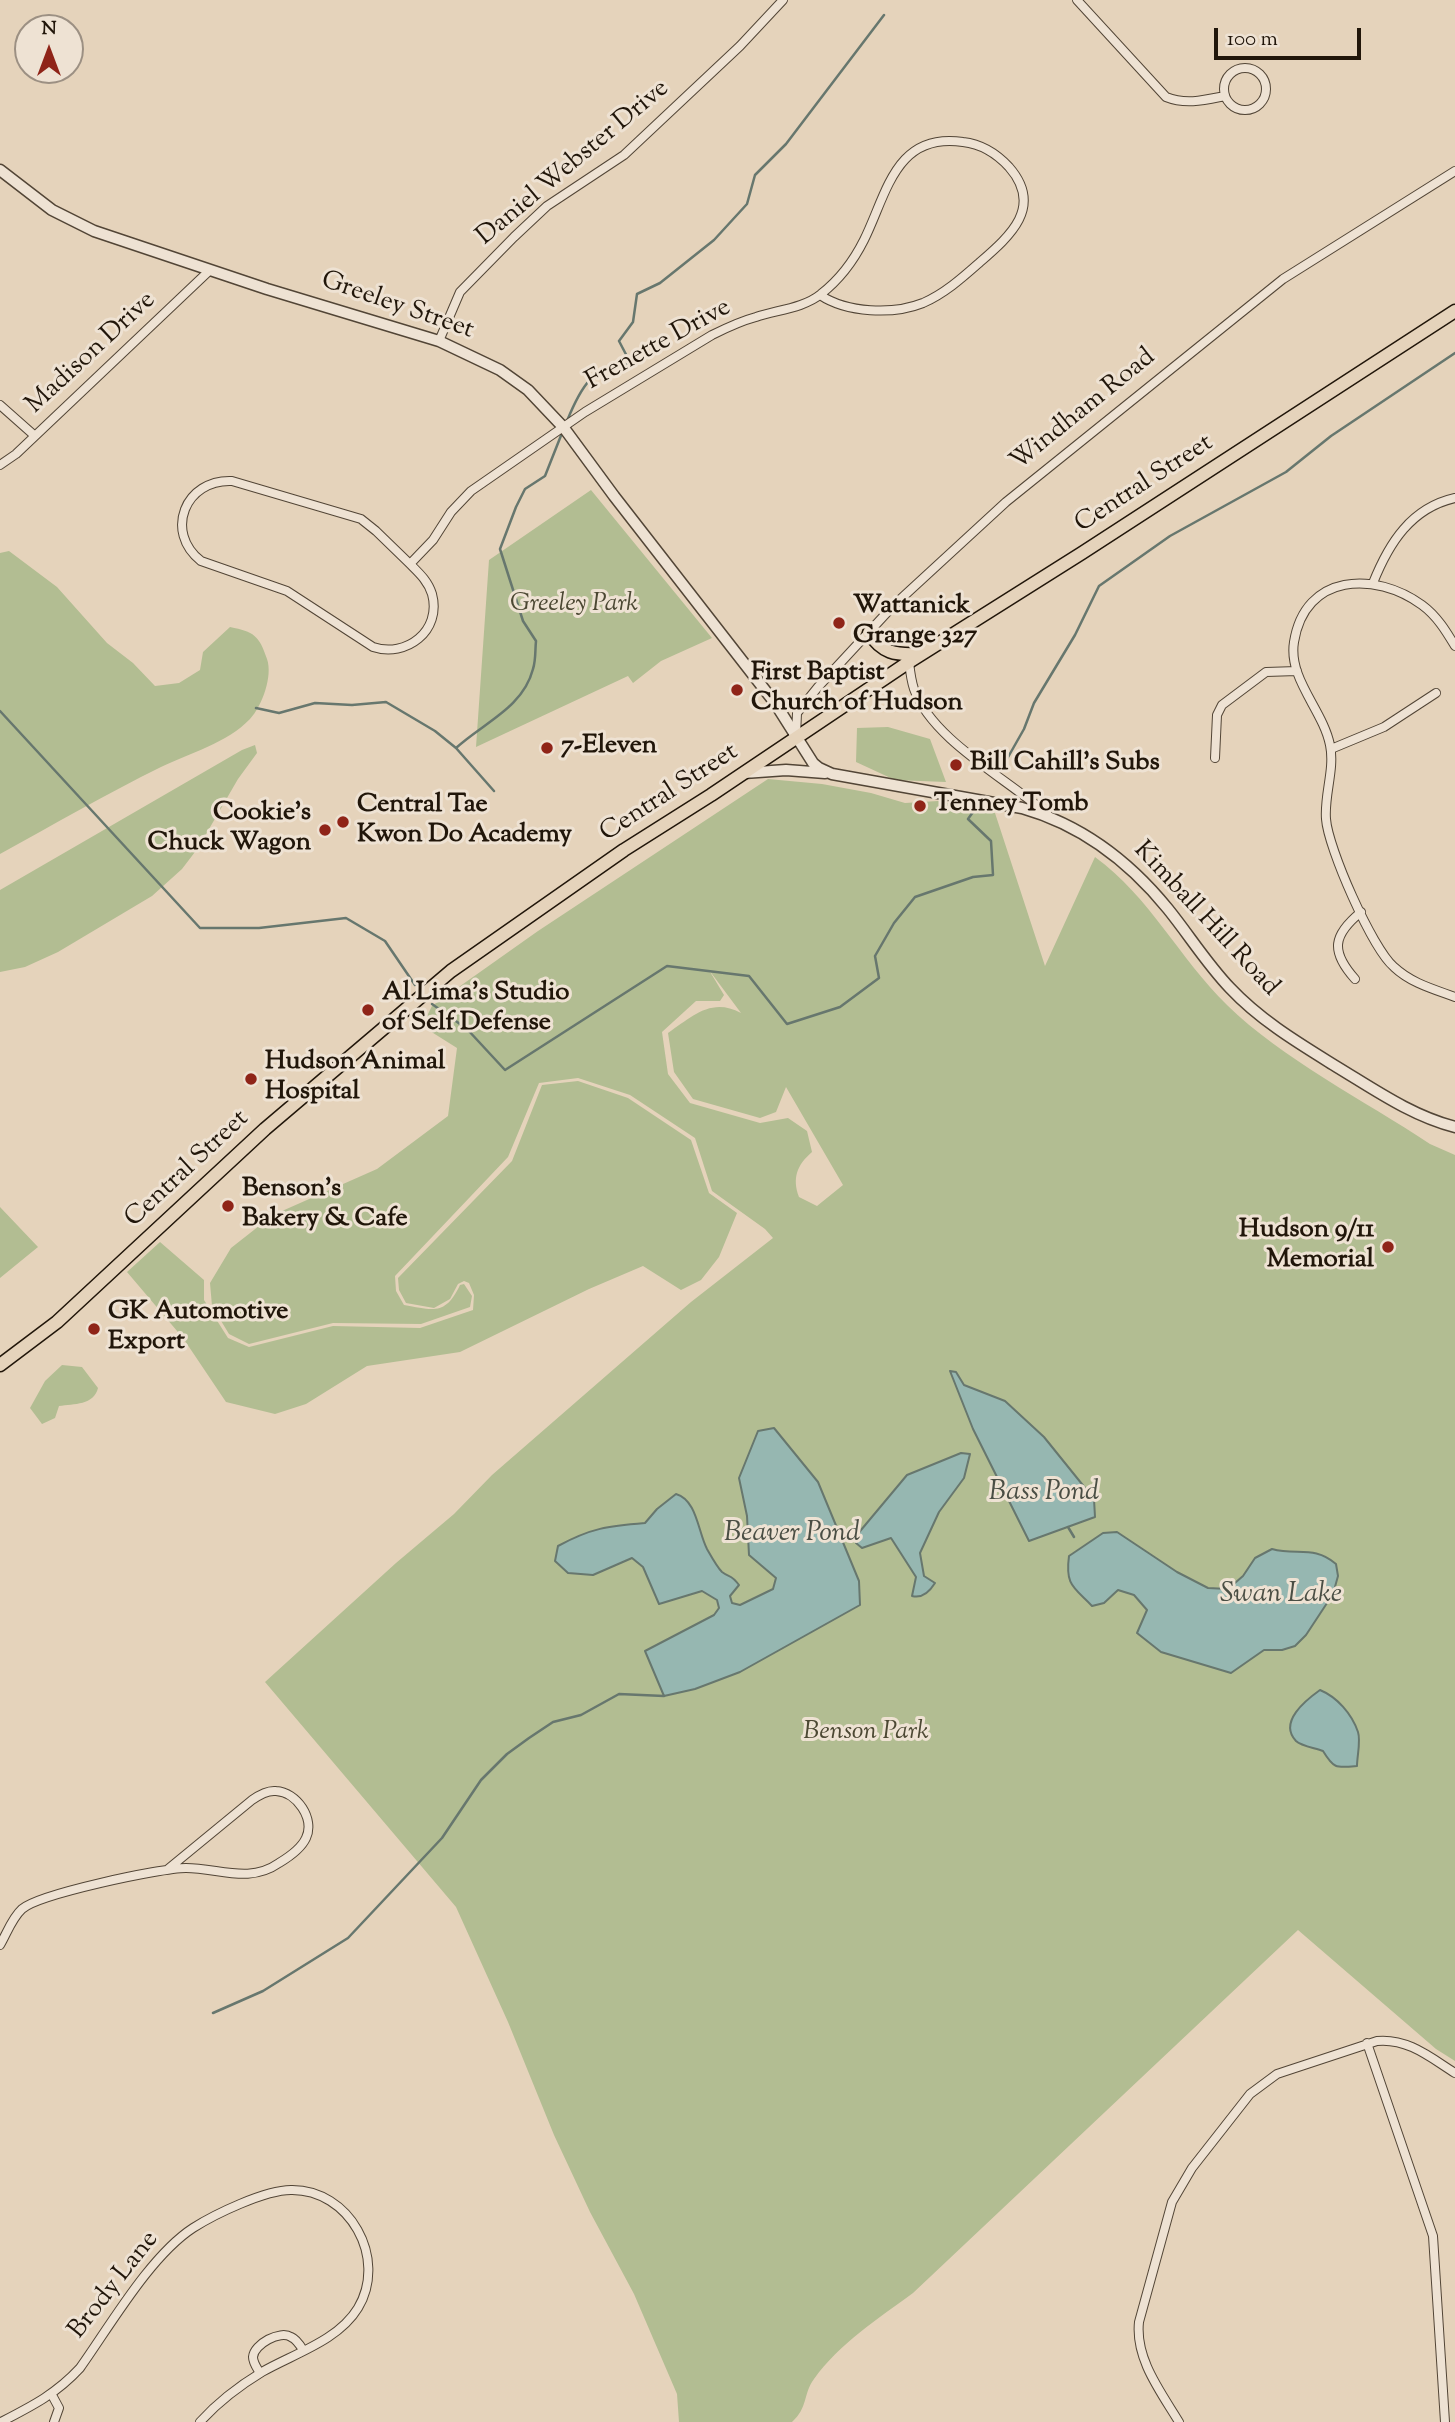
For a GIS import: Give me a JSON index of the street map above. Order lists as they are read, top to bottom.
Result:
{
  "streets": {
    "main road": ["Central Street"],
    "street": [
      "Daniel Webster Drive",
      "Greeley Street",
      "Frenette Drive",
      "Madison Drive",
      "Windham Road",
      "Kimball Hill Road",
      "Brody Lane"
    ]
  },
  "crossings": [
    ["Daniel Webster Drive", "Greeley Street"],
    ["Greeley Street", "Frenette Drive"],
    ["Greeley Street", "Madison Drive"],
    ["Greeley Street", "Windham Road"],
    ["Greeley Street", "Central Street"],
    ["Greeley Street", "Kimball Hill Road"],
    ["Windham Road", "Central Street"],
    ["Windham Road", "Kimball Hill Road"],
    ["Central Street", "Kimball Hill Road"]
  ],
  "water": ["Bass Pond", "Beaver Pond", "Swan Lake"],
  "parks": ["Greeley Park", "Benson Park"],
  "places": [
    "Wattanick Grange 327",
    "First Baptist Church of Hudson",
    "7-Eleven",
    "Bill Cahill's Subs",
    "Tenney Tomb",
    "Central Tae Kwon Do Academy",
    "Cookie's Chuck Wagon",
    "Al Lima's Studio of Self Defense",
    "Hudson Animal Hospital",
    "Benson's Bakery & Cafe",
    "Hudson 9/11 Memorial",
    "GK Automotive Export"
  ],
  "scale_bar": "100 m",
  "north": "top"
}
